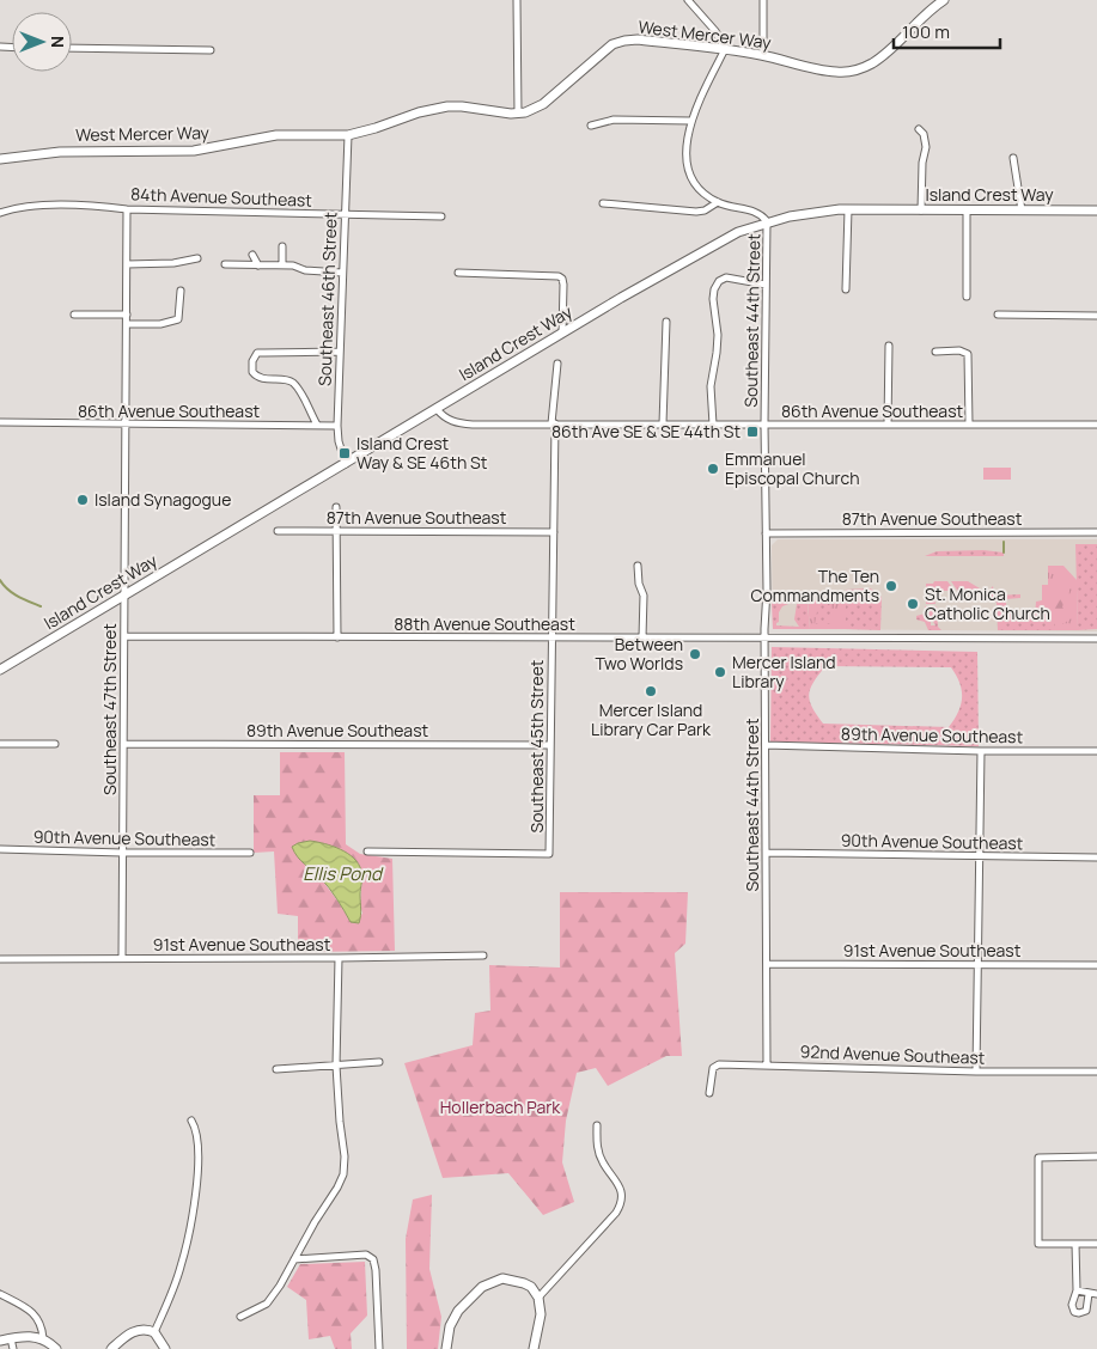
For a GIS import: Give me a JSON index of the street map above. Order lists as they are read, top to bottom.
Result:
{
  "streets": {
    "street": [
      "West Mercer Way",
      "Island Crest Way",
      "84th Avenue Southeast",
      "Southeast 46th Street",
      "Southeast 44th Street",
      "86th Avenue Southeast",
      "87th Avenue Southeast",
      "88th Avenue Southeast",
      "Southeast 47th Street",
      "89th Avenue Southeast",
      "Southeast 45th Street",
      "90th Avenue Southeast",
      "91st Avenue Southeast",
      "92nd Avenue Southeast"
    ]
  },
  "crossings": [
    ["West Mercer Way", "Southeast 46th Street"],
    ["Island Crest Way", "Southeast 46th Street"],
    ["Island Crest Way", "Southeast 44th Street"],
    ["Island Crest Way", "86th Avenue Southeast"],
    ["Island Crest Way", "Southeast 47th Street"],
    ["84th Avenue Southeast", "Southeast 46th Street"],
    ["84th Avenue Southeast", "Southeast 47th Street"],
    ["Southeast 46th Street", "86th Avenue Southeast"],
    ["Southeast 44th Street", "86th Avenue Southeast"],
    ["Southeast 44th Street", "87th Avenue Southeast"],
    ["Southeast 44th Street", "88th Avenue Southeast"],
    ["Southeast 44th Street", "89th Avenue Southeast"],
    ["Southeast 44th Street", "90th Avenue Southeast"],
    ["Southeast 44th Street", "91st Avenue Southeast"],
    ["Southeast 44th Street", "92nd Avenue Southeast"],
    ["86th Avenue Southeast", "Southeast 47th Street"],
    ["86th Avenue Southeast", "Southeast 45th Street"],
    ["87th Avenue Southeast", "Southeast 45th Street"],
    ["88th Avenue Southeast", "Southeast 47th Street"],
    ["88th Avenue Southeast", "Southeast 45th Street"],
    ["Southeast 47th Street", "89th Avenue Southeast"],
    ["Southeast 47th Street", "90th Avenue Southeast"],
    ["Southeast 47th Street", "91st Avenue Southeast"],
    ["89th Avenue Southeast", "Southeast 45th Street"]
  ],
  "water": ["Ellis Pond"],
  "parks": ["Hollerbach Park"],
  "places": {
    "transit": ["86th Ave SE & SE 44th St", "Island Crest Way & SE 46th St"],
    "other": [
      "Emmanuel Episcopal Church",
      "Island Synagogue",
      "The Ten Commandments",
      "St. Monica Catholic Church",
      "Between Two Worlds",
      "Mercer Island Library",
      "Mercer Island Library Car Park"
    ]
  },
  "scale_bar": "100 m",
  "north": "right"
}
